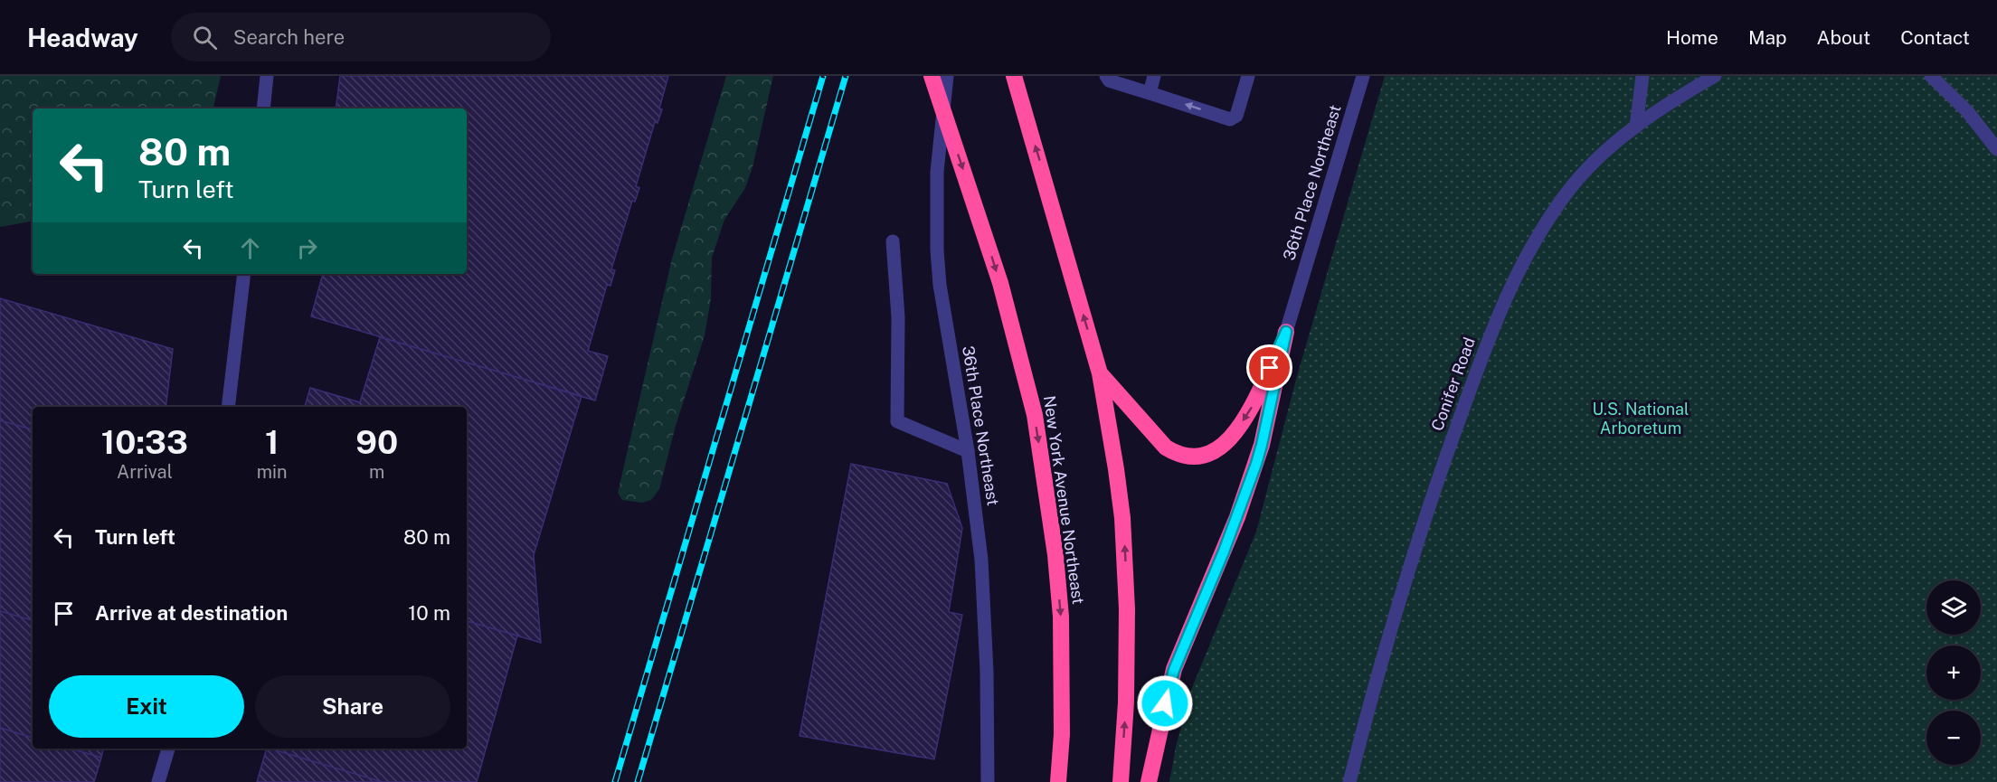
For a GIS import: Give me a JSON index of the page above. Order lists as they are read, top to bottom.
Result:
{
  "streets": {
    "highway": ["New York Avenue Northeast"],
    "street": ["36th Place Northeast", "Conifer Road"]
  },
  "parks": ["U.S. National Arboretum"],
  "page": {
    "header": "Headway",
    "search": "Search here",
    "nav": [
      "Home",
      "Map",
      "About",
      "Contact"
    ],
    "turn": ["80 m", "Turn left"],
    "eta": [
      "10:33",
      "Arrival",
      "1",
      "min",
      "90",
      "m"
    ],
    "list": [
      {
        "name": "Turn left",
        "value": "80 m"
      },
      {
        "name": "Arrive at destination",
        "value": "10 m"
      }
    ],
    "map_buttons": ["+", "−"],
    "buttons": ["Exit", "Share"]
  }
}
